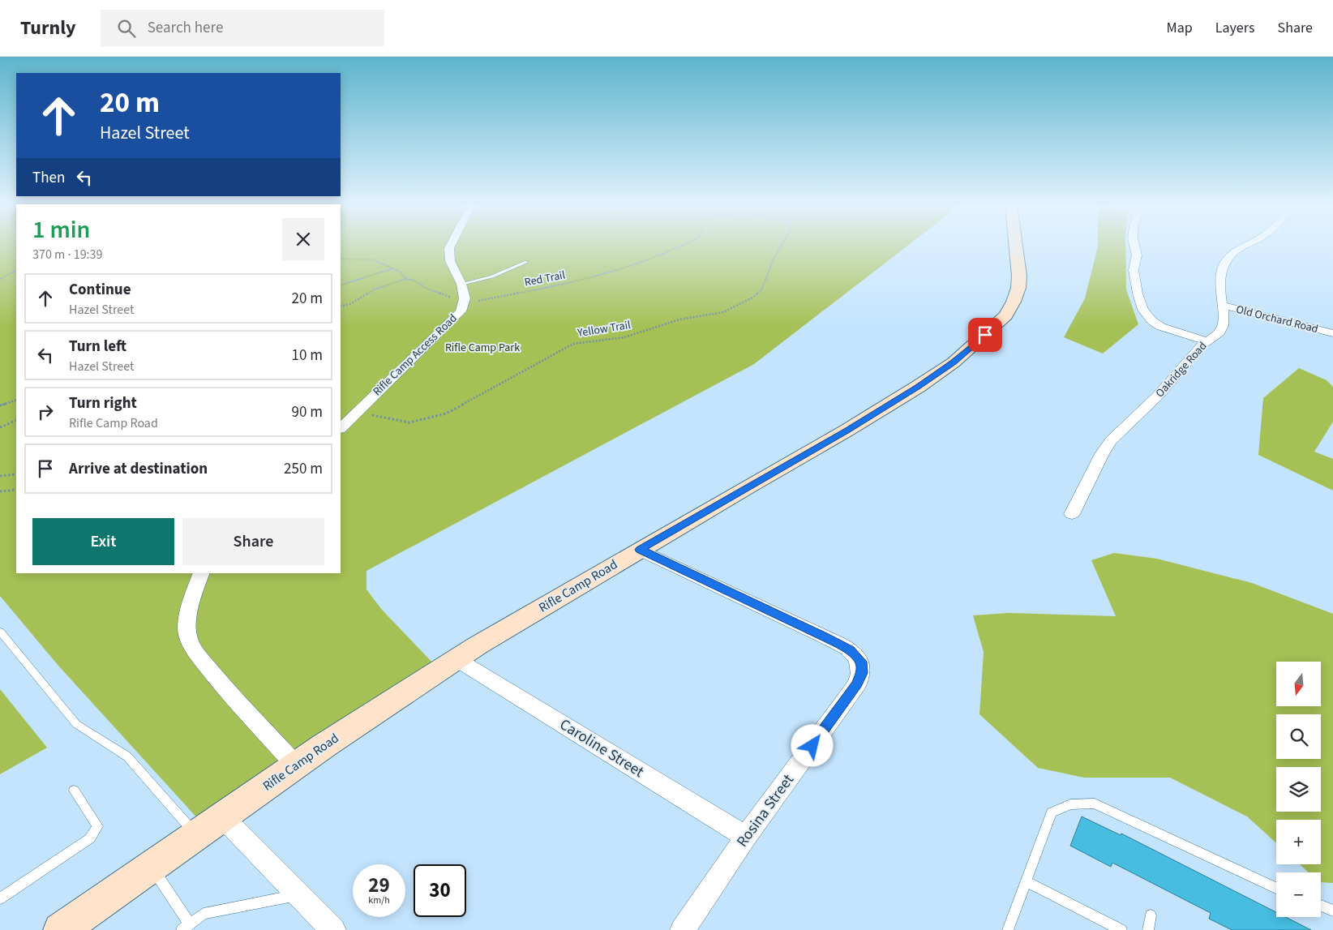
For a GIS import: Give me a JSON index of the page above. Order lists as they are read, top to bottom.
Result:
{
  "streets": {
    "street": [
      "Old Orchard Road",
      "Rifle Camp Access Road",
      "Oakridge Road",
      "Rifle Camp Road",
      "Caroline Street",
      "Rosina Street"
    ],
    "path": ["Red Trail", "Yellow Trail"]
  },
  "crossings": [
    ["Red Trail", "Rifle Camp Access Road"],
    ["Old Orchard Road", "Oakridge Road"],
    ["Yellow Trail", "Rifle Camp Access Road"],
    ["Rifle Camp Road", "Caroline Street"],
    ["Rifle Camp Road", "Rosina Street"],
    ["Caroline Street", "Rosina Street"]
  ],
  "parks": ["Rifle Camp Park"],
  "north": "bottom",
  "page": {
    "header": "Turnly",
    "search": "Search here",
    "nav": ["Map", "Layers", "Share"],
    "turn": ["20 m", "Hazel Street"],
    "then": "Then",
    "heading": ["1 min", "370 m · 19:39"],
    "list": [
      {
        "name": "Continue",
        "note": "Hazel Street",
        "value": "20 m"
      },
      {
        "name": "Turn left",
        "note": "Hazel Street",
        "value": "10 m"
      },
      {
        "name": "Turn right",
        "note": "Rifle Camp Road",
        "value": "90 m"
      },
      {
        "name": "Arrive at destination",
        "value": "250 m"
      }
    ],
    "buttons": ["Exit", "Share"],
    "map_buttons": ["+", "−"],
    "speed": "29 km/h",
    "limit": "30"
  }
}
